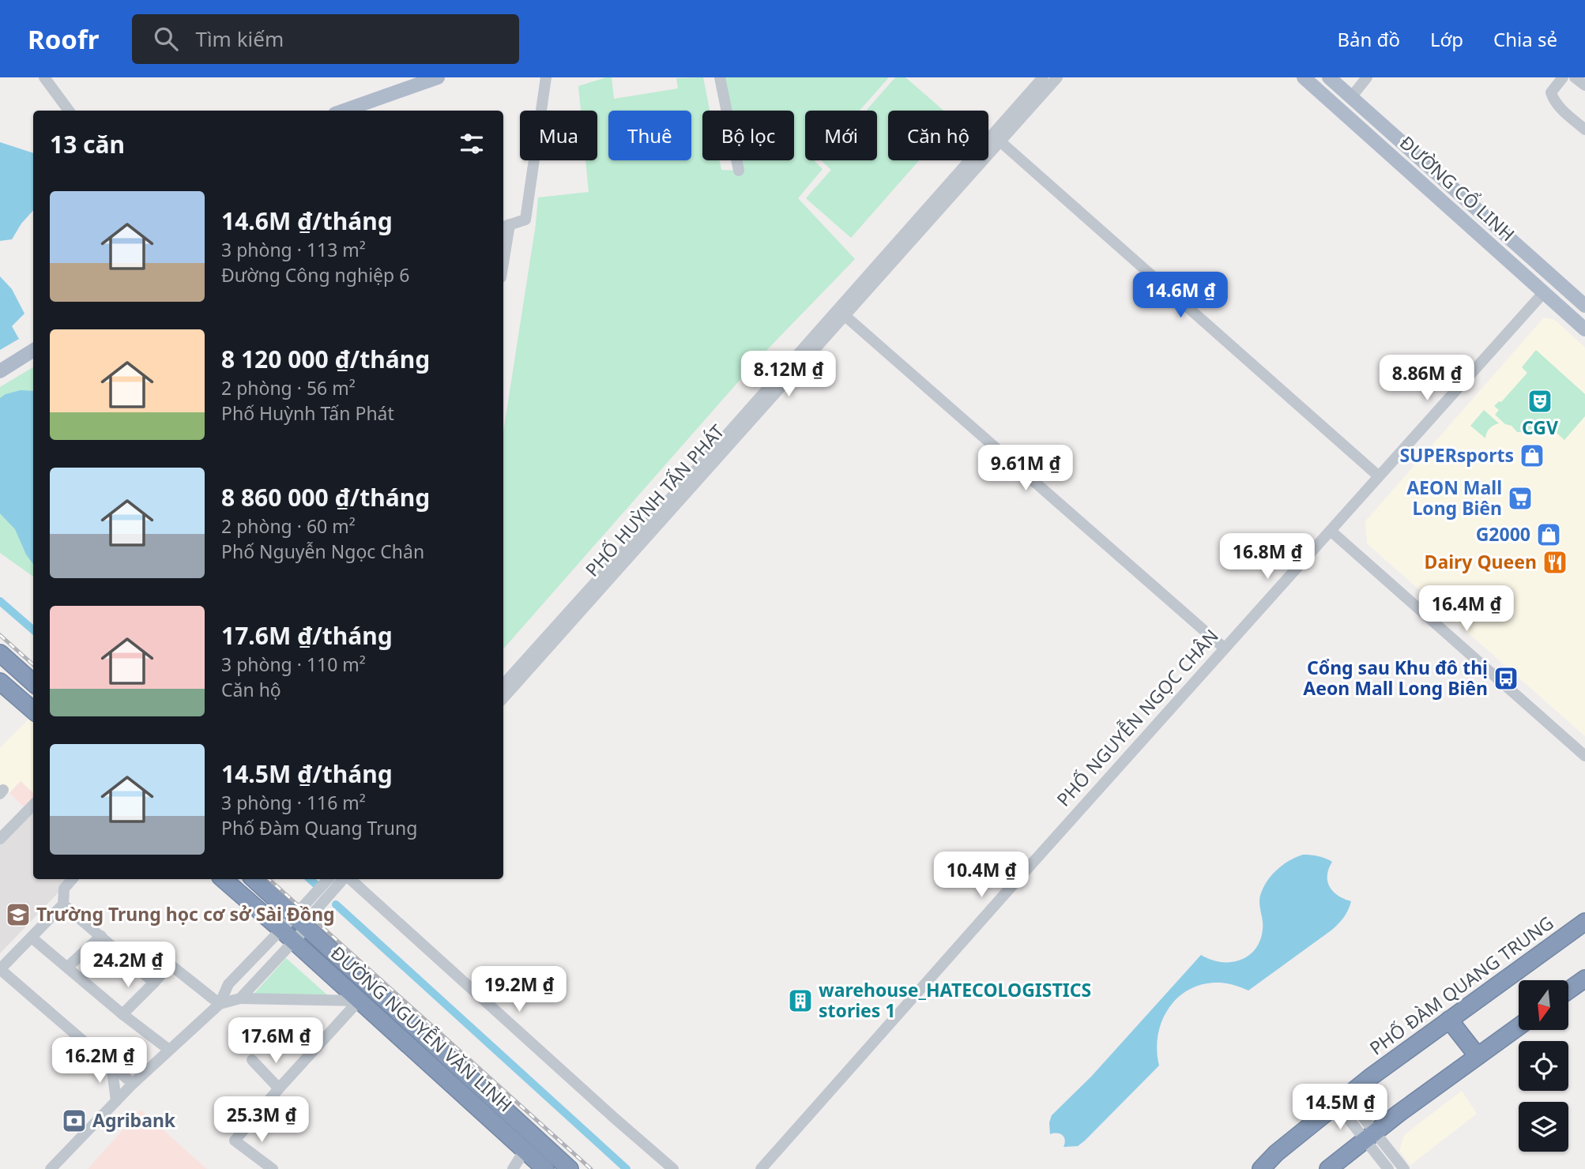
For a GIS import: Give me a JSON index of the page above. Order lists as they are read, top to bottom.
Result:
{
  "streets": {
    "highway": ["PHỐ ĐÀM QUANG TRUNG", "ĐƯỜNG NGUYỄN VĂN LINH"],
    "main road": ["ĐƯỜNG CỔ LINH"],
    "street": ["PHỐ HUỲNH TẤN PHÁT", "PHỐ NGUYỄN NGỌC CHÂN"]
  },
  "crossings": [
    ["ĐƯỜNG CỔ LINH", "PHỐ NGUYỄN NGỌC CHÂN"]
  ],
  "places": {
    "theatre": ["CGV"],
    "shop": ["SUPERsports", "G2000"],
    "supermarket": ["AEON Mall Long Biên"],
    "restaurant": ["Dairy Queen"],
    "bus stop": ["Cổng sau Khu đô thị Aeon Mall Long Biên"],
    "school or university": ["Trường Trung học cơ sở Sài Đồng"],
    "building": ["warehouse_HATECOLOGISTICS stories 1"],
    "bank": ["Agribank"]
  },
  "north": "bottom",
  "page": {
    "header": "Roofr",
    "search": "Tìm kiếm",
    "nav": ["Bản đồ", "Lớp", "Chia sẻ"],
    "chip": [
      "Mua",
      "Thuê",
      "Bộ lọc",
      "Mới",
      "Căn hộ"
    ],
    "heading": "13 căn",
    "list": [
      {
        "name": "14.6M ₫/tháng",
        "note": "3 phòng · 113 m² · Đường Công nghiệp 6"
      },
      {
        "name": "8 120 000 ₫/tháng",
        "note": "2 phòng · 56 m² · Phố Huỳnh Tấn Phát"
      },
      {
        "name": "8 860 000 ₫/tháng",
        "note": "2 phòng · 60 m² · Phố Nguyễn Ngọc Chân"
      },
      {
        "name": "17.6M ₫/tháng",
        "note": "3 phòng · 110 m² · Căn hộ"
      },
      {
        "name": "14.5M ₫/tháng",
        "note": "3 phòng · 116 m² · Phố Đàm Quang Trung"
      }
    ],
    "price": [
      "14.6M ₫",
      "8.12M ₫",
      "8.86M ₫",
      "9.61M ₫",
      "16.8M ₫",
      "16.4M ₫",
      "10.4M ₫",
      "24.2M ₫",
      "19.2M ₫",
      "17.6M ₫",
      "16.2M ₫",
      "14.5M ₫",
      "25.3M ₫"
    ]
  }
}
